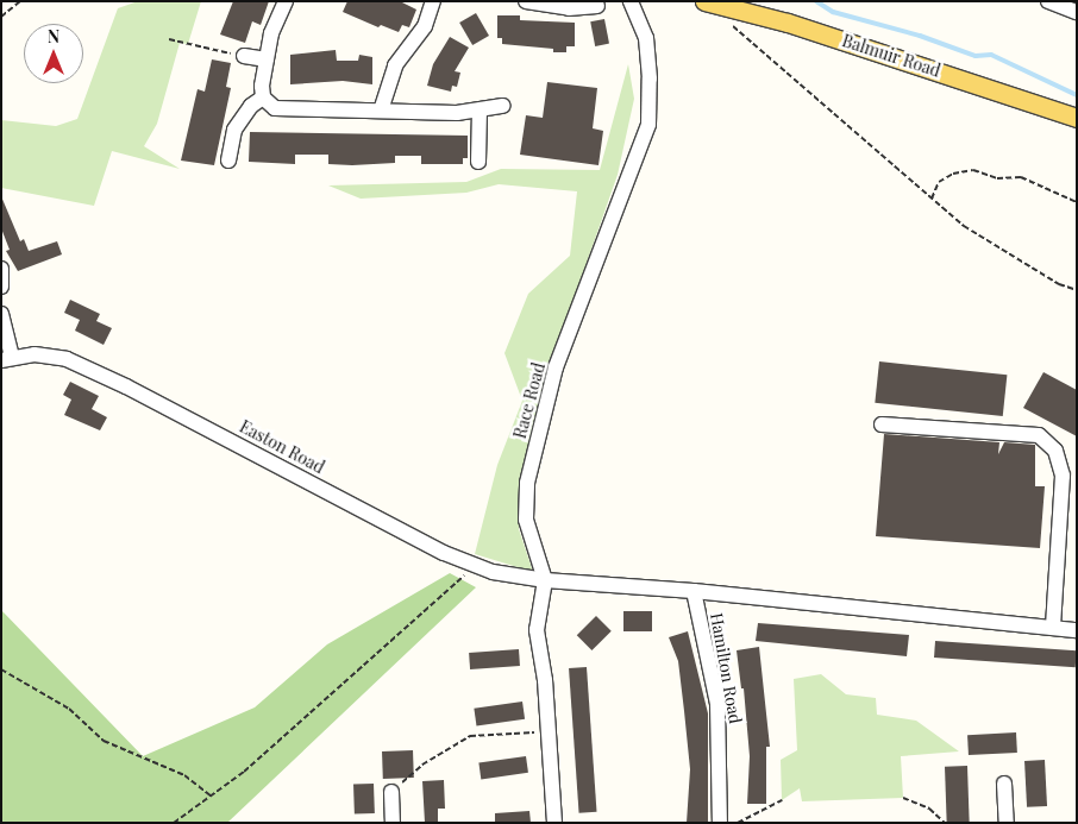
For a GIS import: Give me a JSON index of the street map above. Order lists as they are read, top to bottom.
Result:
{
  "streets": {
    "main road": ["Balmuir Road"],
    "street": ["Race Road", "Easton Road", "Hamilton Road"]
  },
  "crossings": [
    ["Race Road", "Easton Road"],
    ["Easton Road", "Hamilton Road"]
  ],
  "north": "top"
}
